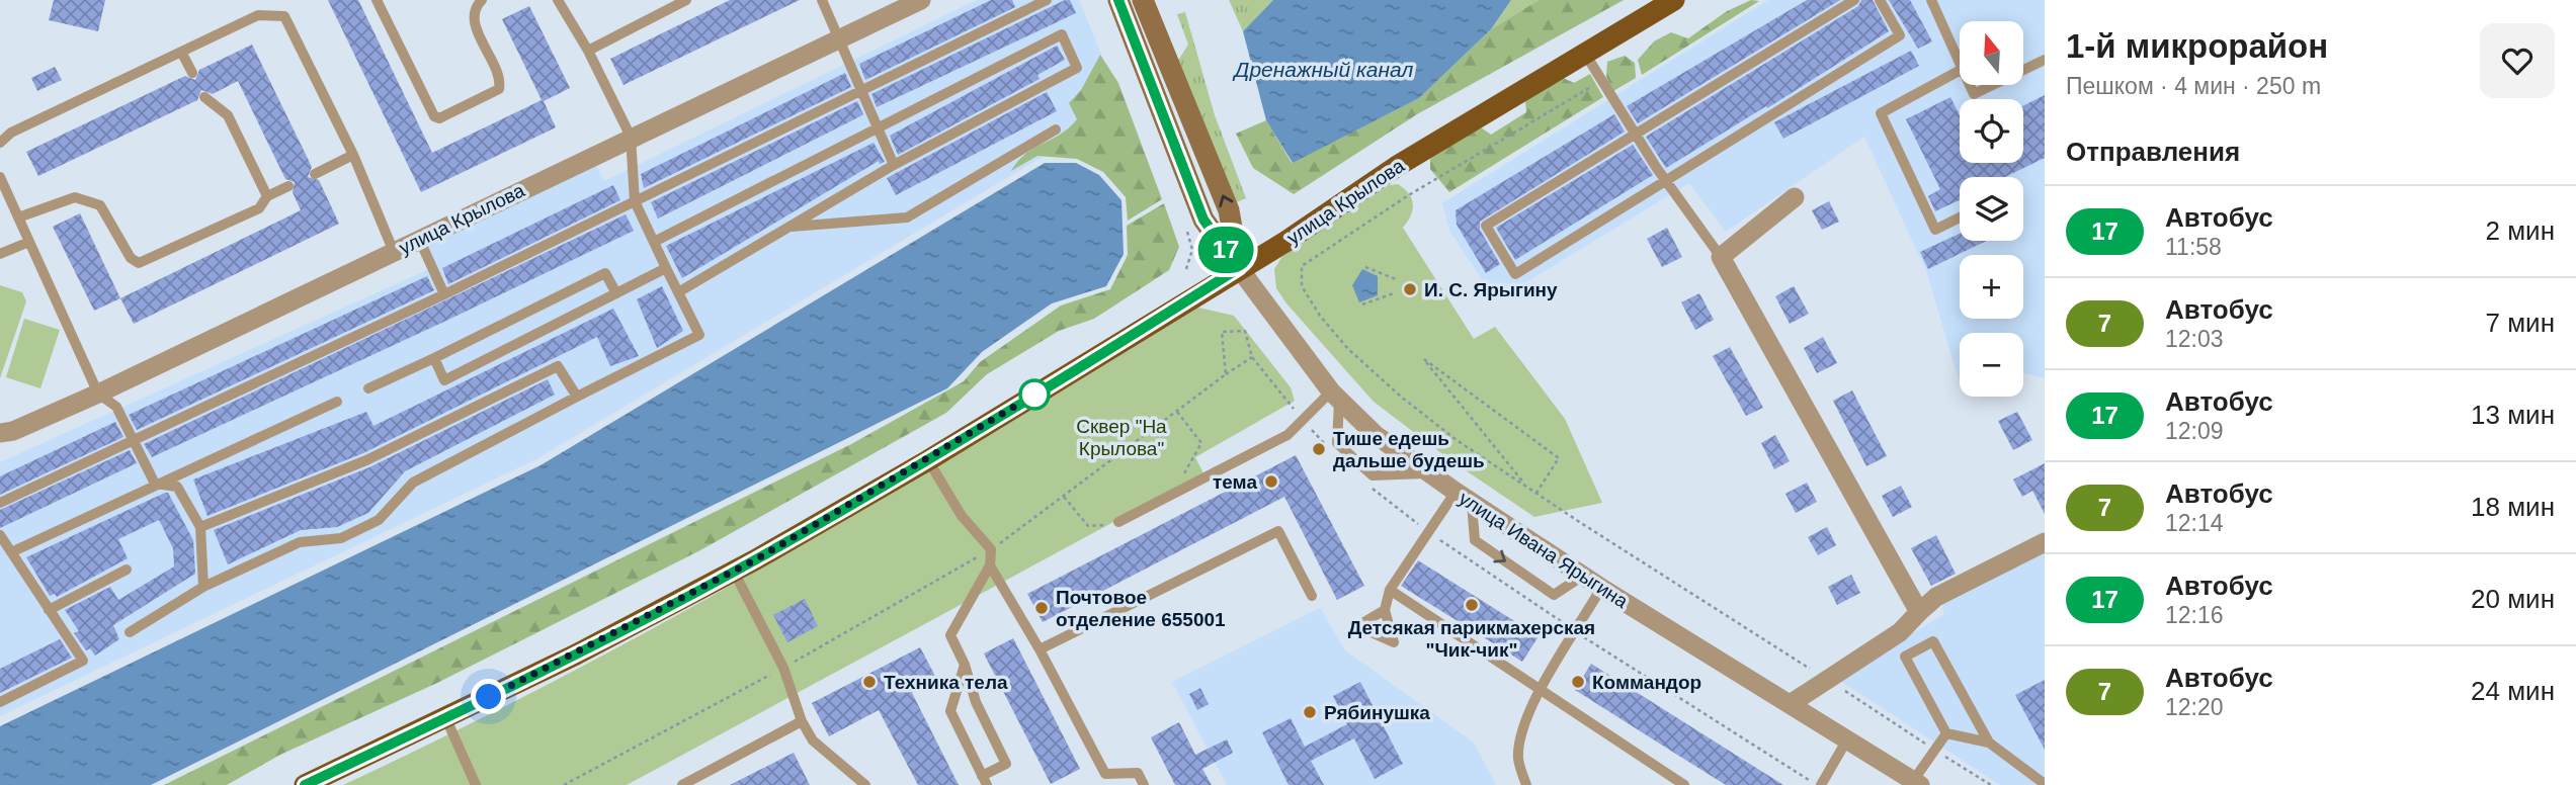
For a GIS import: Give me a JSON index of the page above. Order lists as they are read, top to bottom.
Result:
{
  "streets": {
    "main road": ["улица Крылова"],
    "street": ["улица Ивана Ярыгина"]
  },
  "crossings": [
    ["улица Крылова", "улица Ивана Ярыгина"]
  ],
  "water": ["Дренажный канал"],
  "parks": ["Сквер \"На Крылова\""],
  "places": [
    "И. С. Ярыгину",
    "Тише едешь дальше будешь",
    "тема",
    "Детсякая парикмахерская \"Чик-чик\"",
    "Почтовое отделение 655001",
    "Техника тела",
    "Коммандор",
    "Рябинушка"
  ],
  "lines": ["bus line 17"],
  "north": "top",
  "page": {
    "on_map": "17",
    "heading": [
      ["1-й микрорайон", "Пешком · 4 мин · 250 m"],
      "Отправления"
    ],
    "map_buttons": ["+", "−"],
    "list": [
      {
        "mark": "17",
        "name": "Автобус",
        "note": "11:58",
        "value": "2 мин"
      },
      {
        "mark": "7",
        "name": "Автобус",
        "note": "12:03",
        "value": "7 мин"
      },
      {
        "mark": "17",
        "name": "Автобус",
        "note": "12:09",
        "value": "13 мин"
      },
      {
        "mark": "7",
        "name": "Автобус",
        "note": "12:14",
        "value": "18 мин"
      },
      {
        "mark": "17",
        "name": "Автобус",
        "note": "12:16",
        "value": "20 мин"
      },
      {
        "mark": "7",
        "name": "Автобус",
        "note": "12:20",
        "value": "24 мин"
      }
    ]
  }
}
